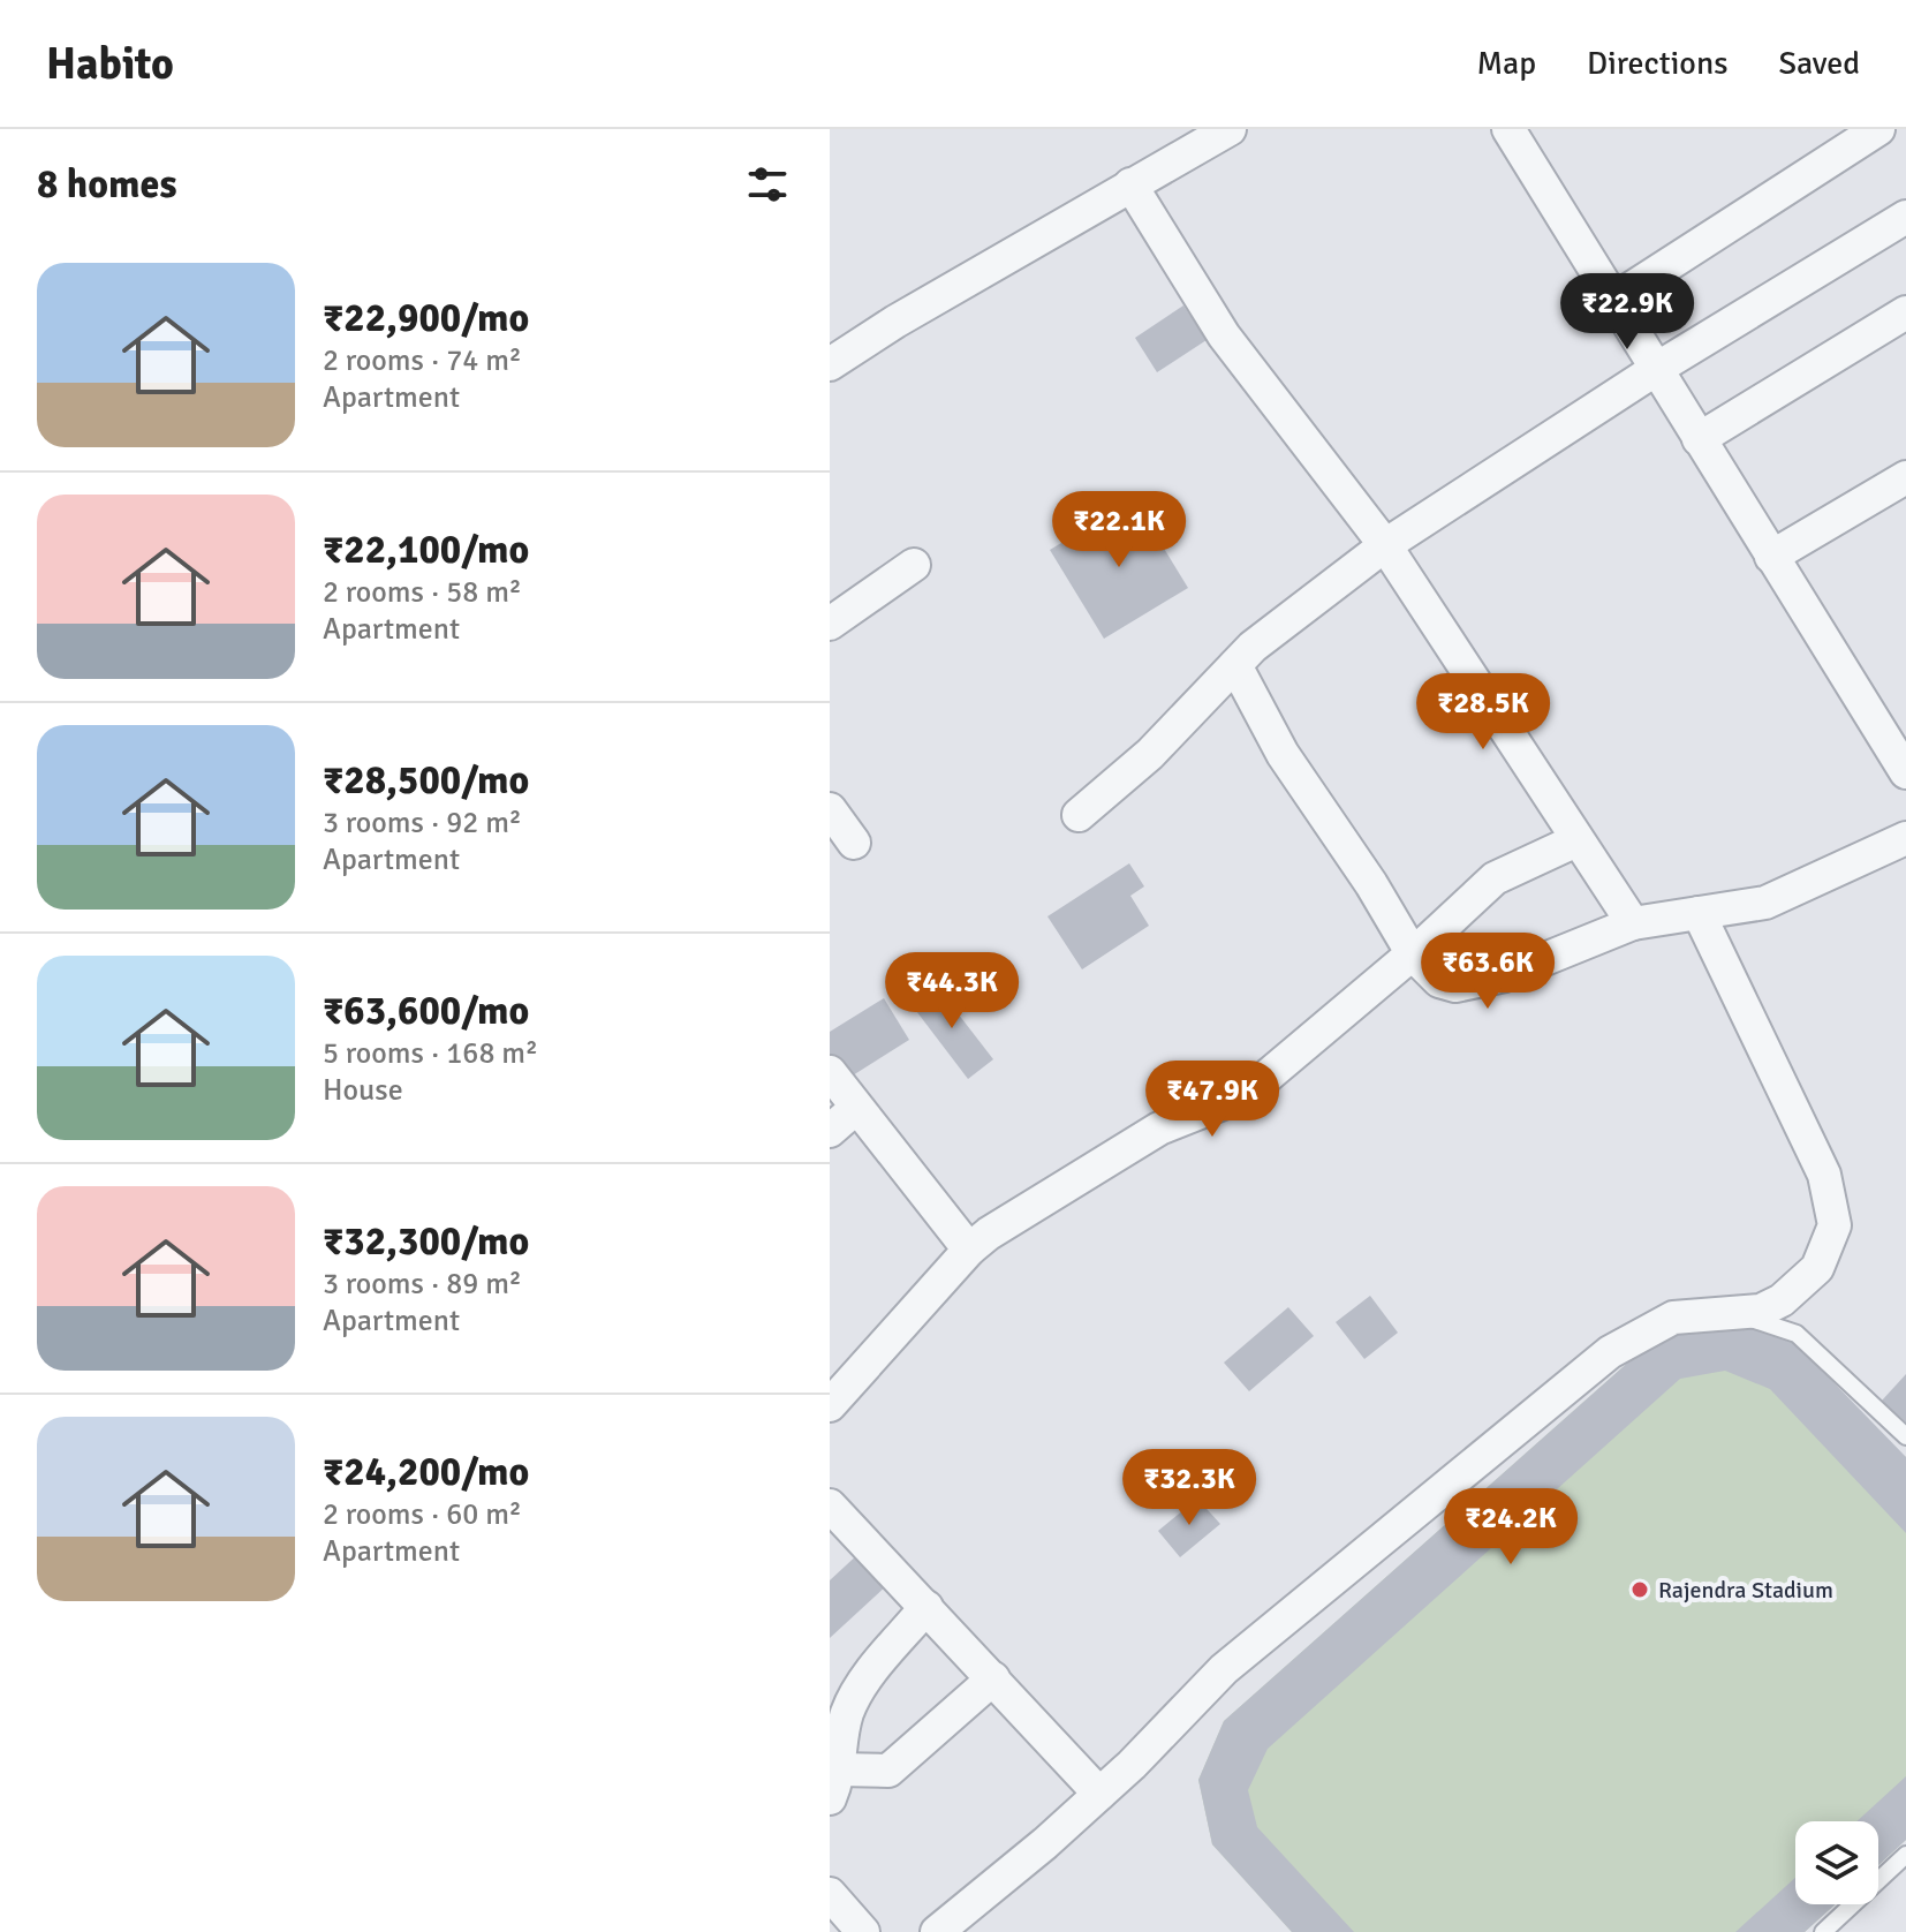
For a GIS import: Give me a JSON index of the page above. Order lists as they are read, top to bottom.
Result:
{
  "places": ["Rajendra Stadium"],
  "page": {
    "header": "Habito",
    "nav": ["Map", "Directions", "Saved"],
    "heading": "8 homes",
    "list": [
      {
        "name": "₹22,900/mo",
        "note": "2 rooms · 74 m² · Apartment"
      },
      {
        "name": "₹22,100/mo",
        "note": "2 rooms · 58 m² · Apartment"
      },
      {
        "name": "₹28,500/mo",
        "note": "3 rooms · 92 m² · Apartment"
      },
      {
        "name": "₹63,600/mo",
        "note": "5 rooms · 168 m² · House"
      },
      {
        "name": "₹32,300/mo",
        "note": "3 rooms · 89 m² · Apartment"
      },
      {
        "name": "₹24,200/mo",
        "note": "2 rooms · 60 m² · Apartment"
      }
    ],
    "price": [
      "₹22.9K",
      "₹22.1K",
      "₹28.5K",
      "₹63.6K",
      "₹44.3K",
      "₹47.9K",
      "₹32.3K",
      "₹24.2K"
    ]
  }
}
